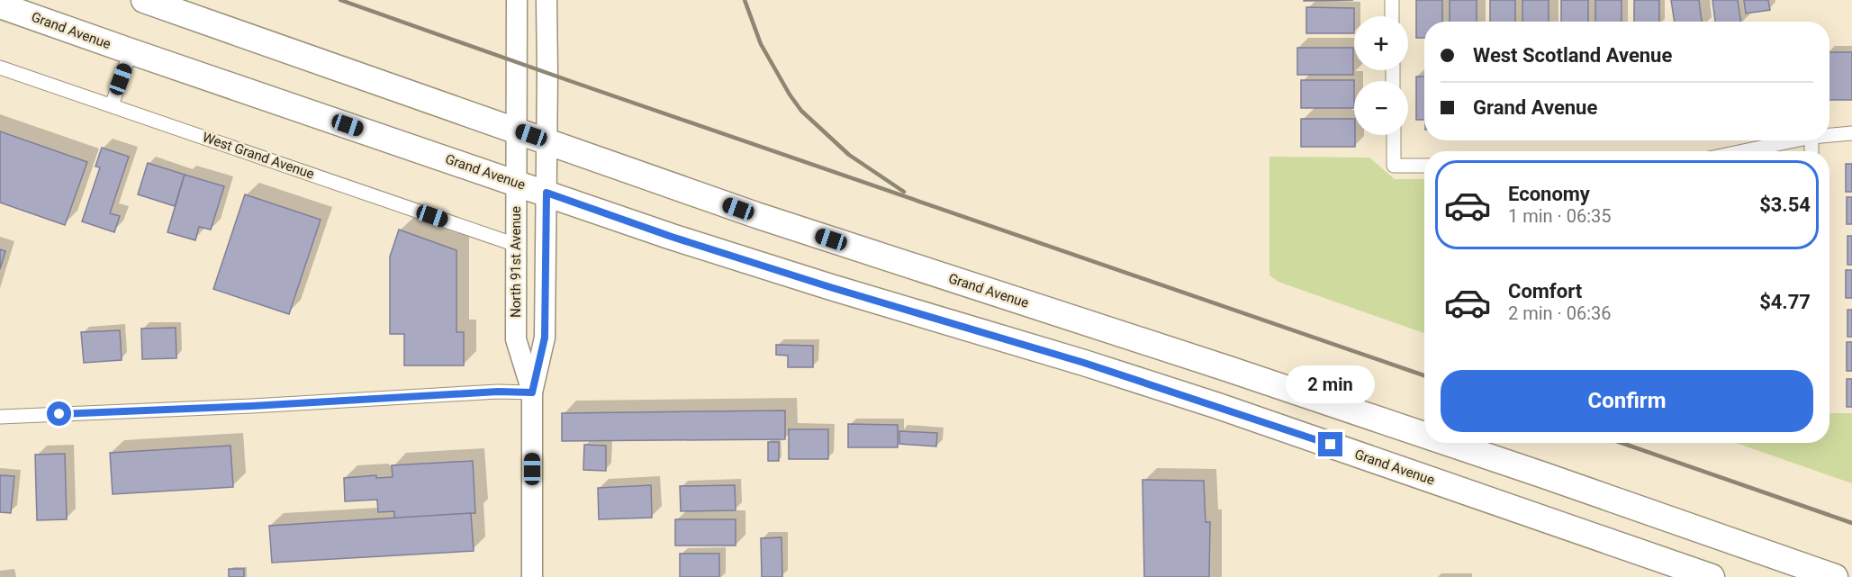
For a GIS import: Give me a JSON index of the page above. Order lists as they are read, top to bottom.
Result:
{
  "streets": {
    "highway": ["Grand Avenue"],
    "main road": ["North 91st Avenue"],
    "street": ["West Grand Avenue"]
  },
  "crossings": [
    ["Grand Avenue", "North 91st Avenue"],
    ["West Grand Avenue", "North 91st Avenue"]
  ],
  "page": {
    "map_buttons": ["+", "−"],
    "banner": ["West Scotland Avenue", "Grand Avenue"],
    "list": [
      {
        "name": "Economy",
        "note": "1 min · 06:35",
        "value": "$3.54"
      },
      {
        "name": "Comfort",
        "note": "2 min · 06:36",
        "value": "$4.77"
      }
    ],
    "buttons": "Confirm",
    "bubble": "2 min"
  }
}
